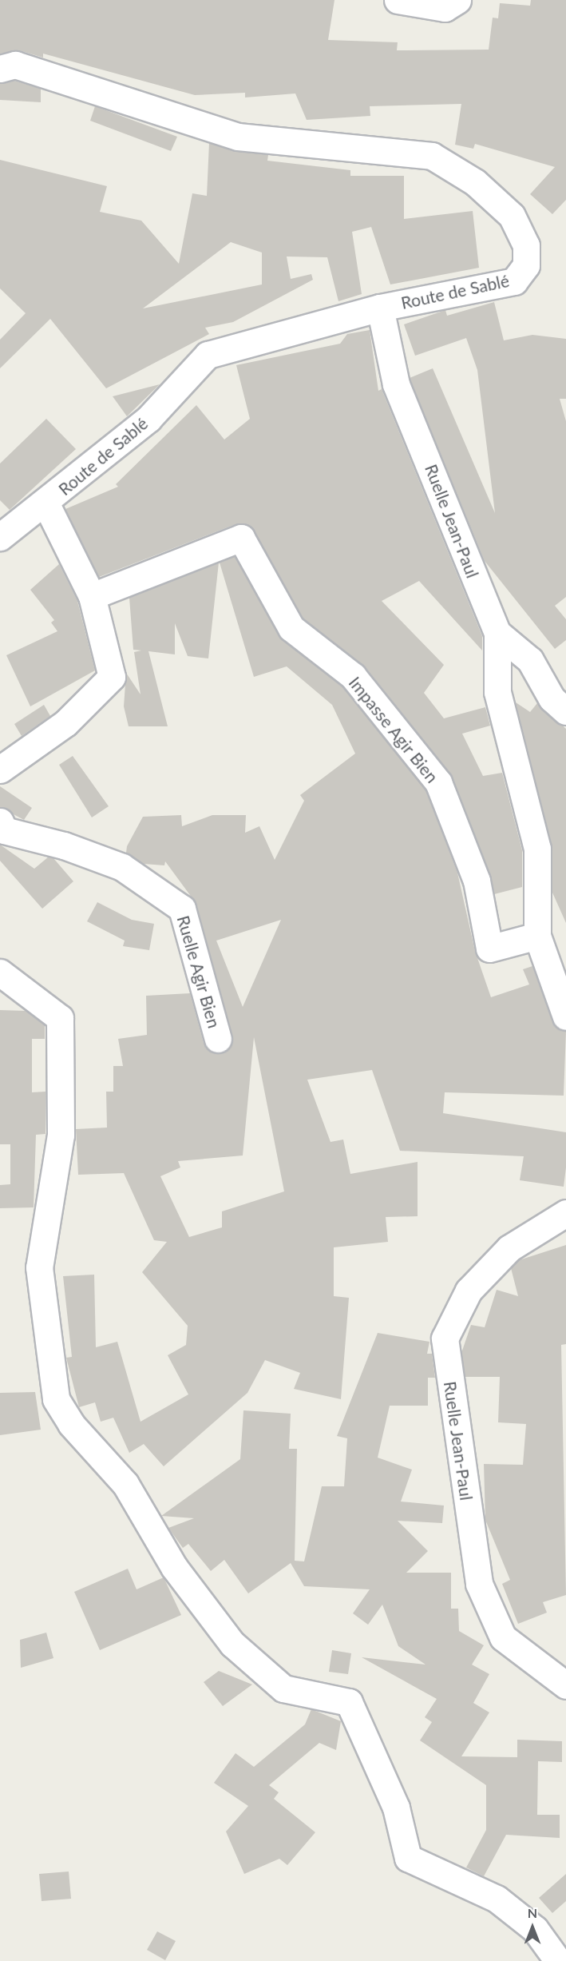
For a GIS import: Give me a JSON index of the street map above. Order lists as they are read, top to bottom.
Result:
{
  "streets": {
    "street": [
      "Route de Sablé",
      "Ruelle Jean-Paul",
      "Impasse Agir Bien",
      "Ruelle Agir Bien"
    ]
  },
  "crossings": [
    ["Route de Sablé", "Ruelle Jean-Paul"]
  ],
  "north": "top"
}
